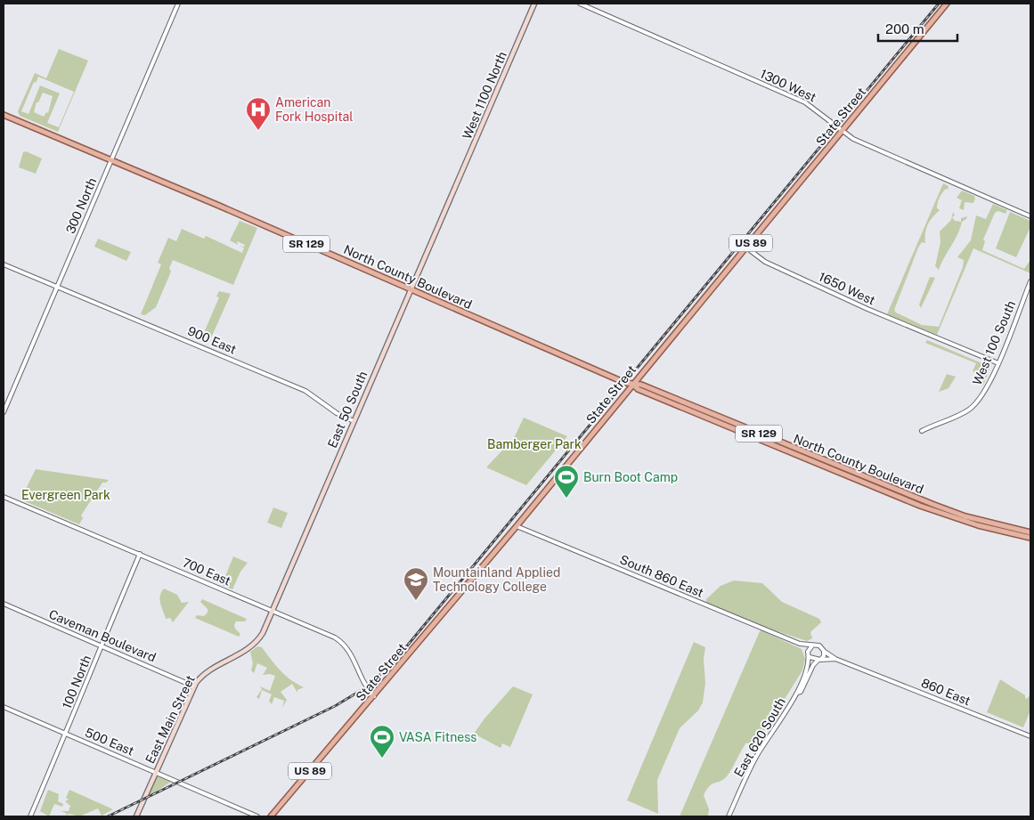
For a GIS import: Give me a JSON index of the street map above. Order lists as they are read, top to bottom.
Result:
{
  "streets": {
    "main road": [
      "West 1100 North",
      "State Street",
      "US 89",
      "SR 129",
      "North County Boulevard",
      "East 50 South",
      "East Main Street"
    ],
    "street": [
      "1300 West",
      "300 North",
      "1650 West",
      "900 East",
      "West 100 South",
      "700 East",
      "South 860 East",
      "Caveman Boulevard",
      "100 North",
      "860 East",
      "East 620 South",
      "500 East"
    ]
  },
  "crossings": [
    ["1300 West", "State Street"],
    ["West 1100 North", "East 50 South"],
    ["State Street", "North County Boulevard"],
    ["State Street", "1650 West"],
    ["State Street", "700 East"],
    ["State Street", "South 860 East"],
    ["300 North", "North County Boulevard"],
    ["300 North", "900 East"],
    ["North County Boulevard", "East 50 South"],
    ["1650 West", "West 100 South"],
    ["900 East", "East 50 South"],
    ["East 50 South", "700 East"],
    ["East 50 South", "East Main Street"],
    ["700 East", "100 North"],
    ["South 860 East", "East 620 South"],
    ["Caveman Boulevard", "100 North"],
    ["Caveman Boulevard", "East Main Street"],
    ["100 North", "500 East"],
    ["East Main Street", "500 East"]
  ],
  "parks": ["Bamberger Park", "Evergreen Park"],
  "places": {
    "hospital": ["American Fork Hospital"],
    "sports": ["Burn Boot Camp", "VASA Fitness"],
    "school or university": ["Mountainland Applied Technology College"]
  },
  "scale_bar": "200 m"
}
